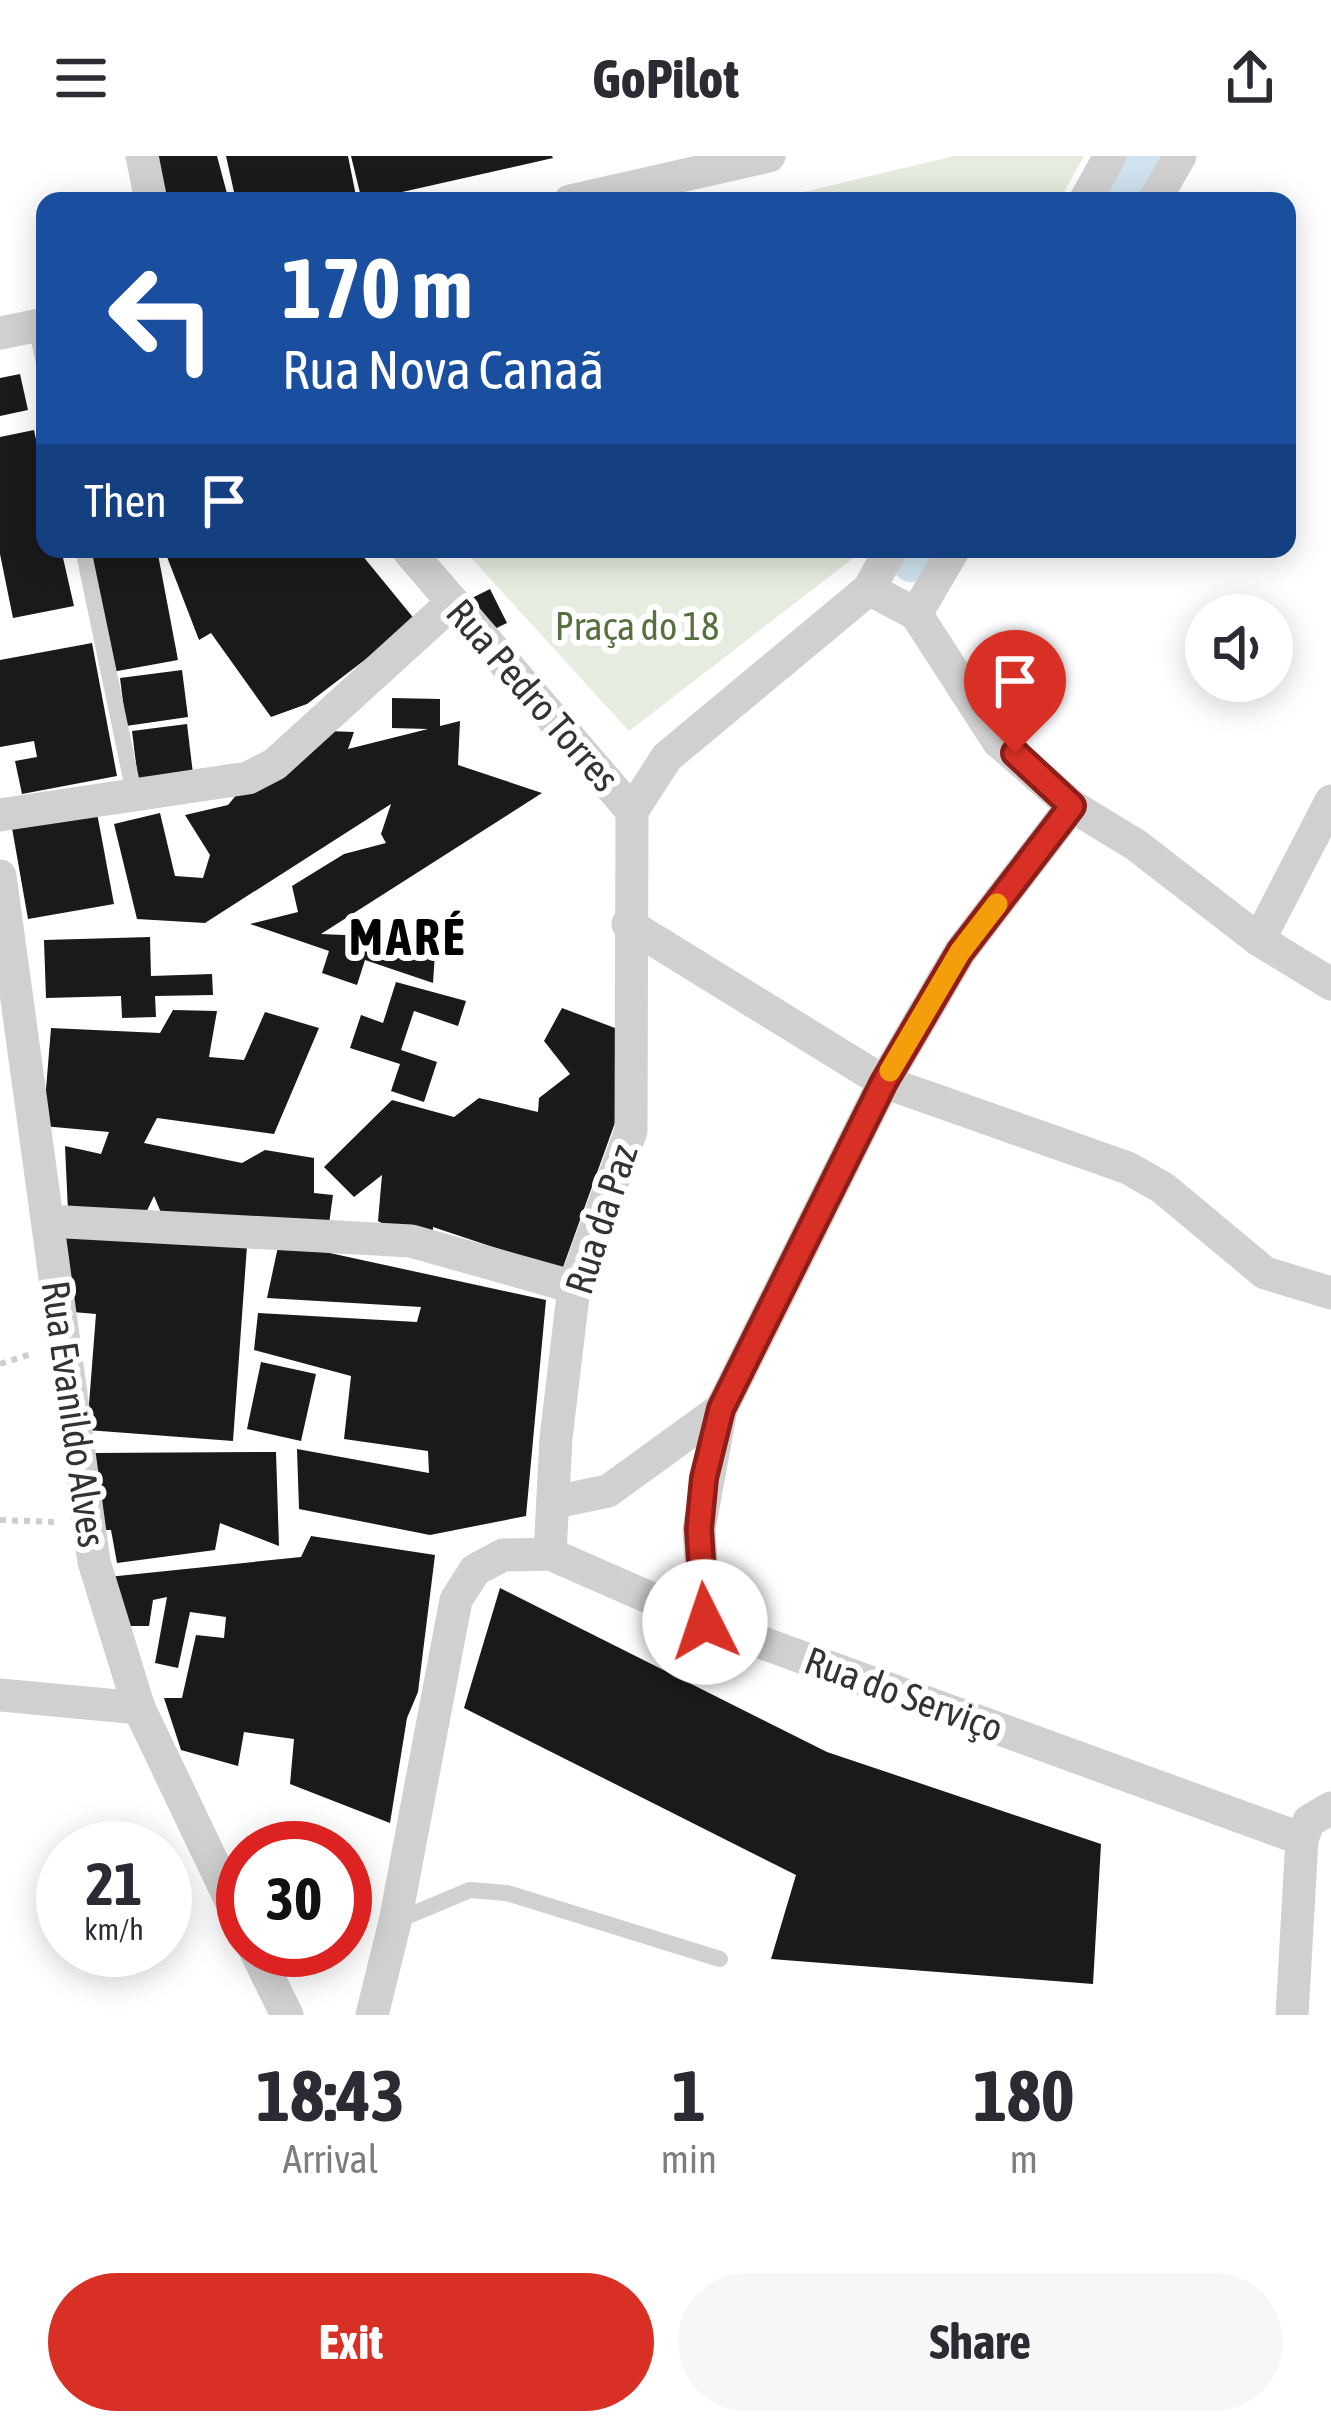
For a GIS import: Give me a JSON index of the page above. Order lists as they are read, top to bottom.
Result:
{
  "streets": {
    "street": [
      "Rua Pedro Torres",
      "Rua da Paz",
      "Rua Evanildo Alves",
      "Rua do Serviço"
    ]
  },
  "crossings": [
    ["Rua Pedro Torres", "Rua da Paz"],
    ["Rua da Paz", "Rua do Serviço"]
  ],
  "districts": ["MARÉ"],
  "parks": ["Praça do 18"],
  "page": {
    "header": "GoPilot",
    "turn": ["170 m", "Rua Nova Canaã"],
    "then": "Then",
    "speed": "21 km/h",
    "limit": "30",
    "eta": [
      "18:43",
      "Arrival",
      "1",
      "min",
      "180",
      "m"
    ],
    "buttons": ["Exit", "Share"]
  }
}
